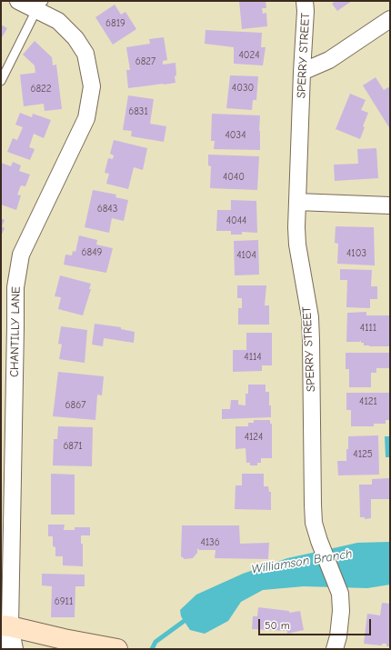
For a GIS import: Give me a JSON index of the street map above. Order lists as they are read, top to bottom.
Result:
{
  "streets": {
    "street": ["SPERRY STREET", "CHANTILLY LANE"]
  },
  "water": ["Williamson Branch"],
  "house_numbers": [
    "6819",
    "4024",
    "6827",
    "4030",
    "6822",
    "6831",
    "4034",
    "4040",
    "6843",
    "4044",
    "6849",
    "4103",
    "4104",
    "4111",
    "4114",
    "4121",
    "6867",
    "4124",
    "6871",
    "4125",
    "4136",
    "6911"
  ],
  "scale_bar": "50 m"
}
